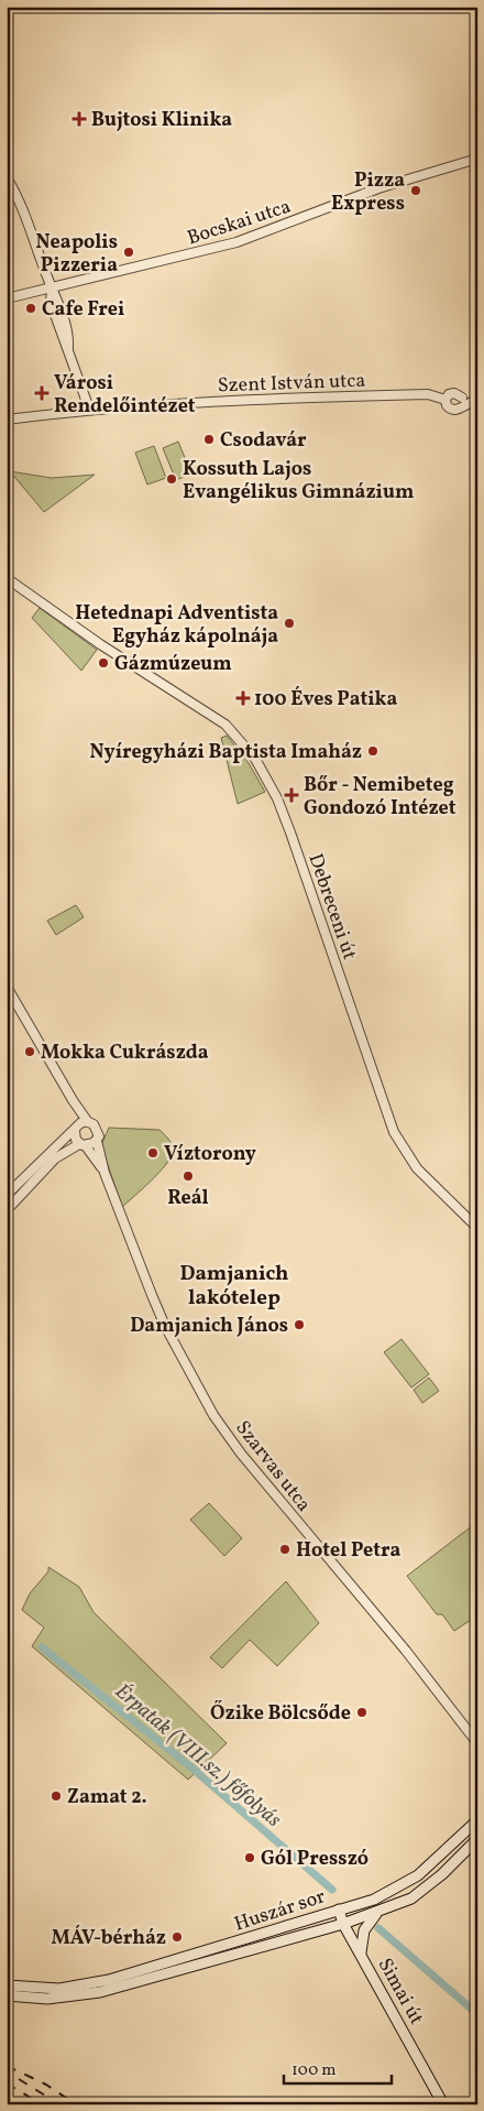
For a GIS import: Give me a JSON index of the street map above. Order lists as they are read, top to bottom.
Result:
{
  "streets": {
    "main road": ["Huszár sor", "Simai út"],
    "street": [
      "Bocskai utca",
      "Szent István utca",
      "Debreceni út",
      "Szarvas utca"
    ]
  },
  "crossings": [
    ["Huszár sor", "Simai út"]
  ],
  "districts": ["Damjanich lakótelep"],
  "water": ["Érpatak (VIII.sz.) főfolyás"],
  "places": {
    "health": [
      "Bujtosi Klinika",
      "Városi Rendelőintézet",
      "100 Éves Patika",
      "Bőr - Nemibeteg Gondozó Intézet"
    ],
    "other": [
      "Pizza Express",
      "Neapolis Pizzeria",
      "Cafe Frei",
      "Csodavár",
      "Kossuth Lajos Evangélikus Gimnázium",
      "Hetednapi Adventista Egyház kápolnája",
      "Gázmúzeum",
      "Nyíregyházi Baptista Imaház",
      "Mokka Cukrászda",
      "Víztorony",
      "Reál",
      "Damjanich János",
      "Hotel Petra",
      "Őzike Bölcsőde",
      "Zamat 2.",
      "Gól Presszó",
      "MÁV-bérház"
    ]
  },
  "scale_bar": "100 m"
}
